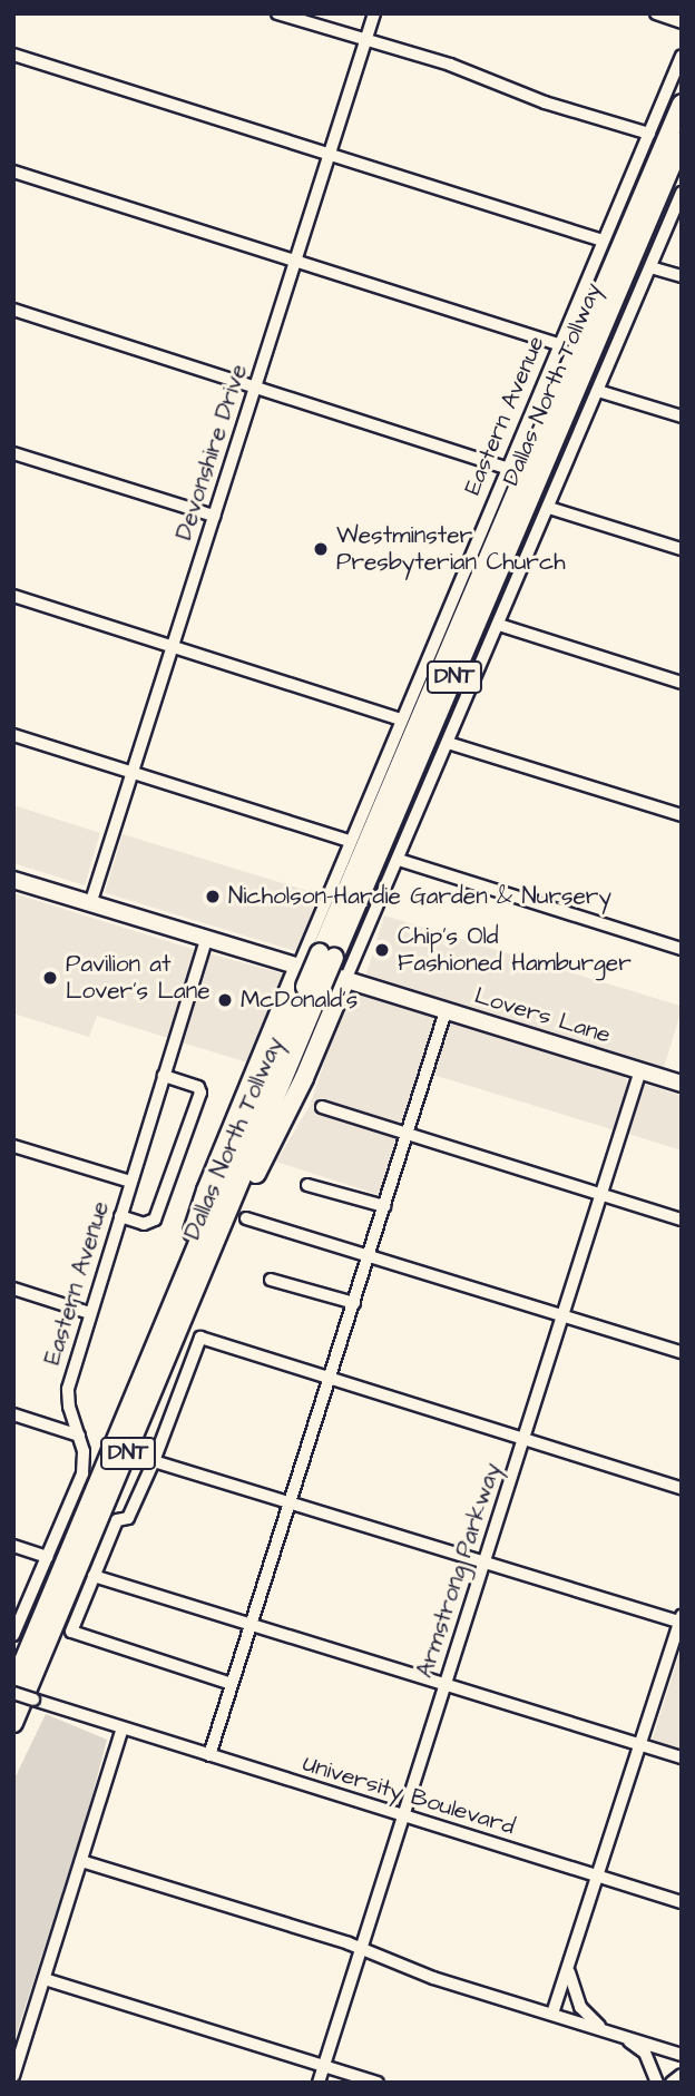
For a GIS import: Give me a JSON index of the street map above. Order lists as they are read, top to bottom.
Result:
{
  "streets": {
    "highway": ["Dallas North Tollway", "DNT"],
    "main road": ["Lovers Lane"],
    "street": [
      "Eastern Avenue",
      "Devonshire Drive",
      "Armstrong Parkway",
      "University Boulevard"
    ]
  },
  "crossings": [
    ["Eastern Avenue", "Lovers Lane"],
    ["Devonshire Drive", "Lovers Lane"],
    ["Lovers Lane", "Armstrong Parkway"],
    ["Armstrong Parkway", "University Boulevard"]
  ],
  "places": [
    "Westminster Presbyterian Church",
    "Nicholson-Hardie Garden & Nursery",
    "Chip's Old Fashioned Hamburger",
    "Pavilion at Lover's Lane",
    "McDonald's"
  ]
}
